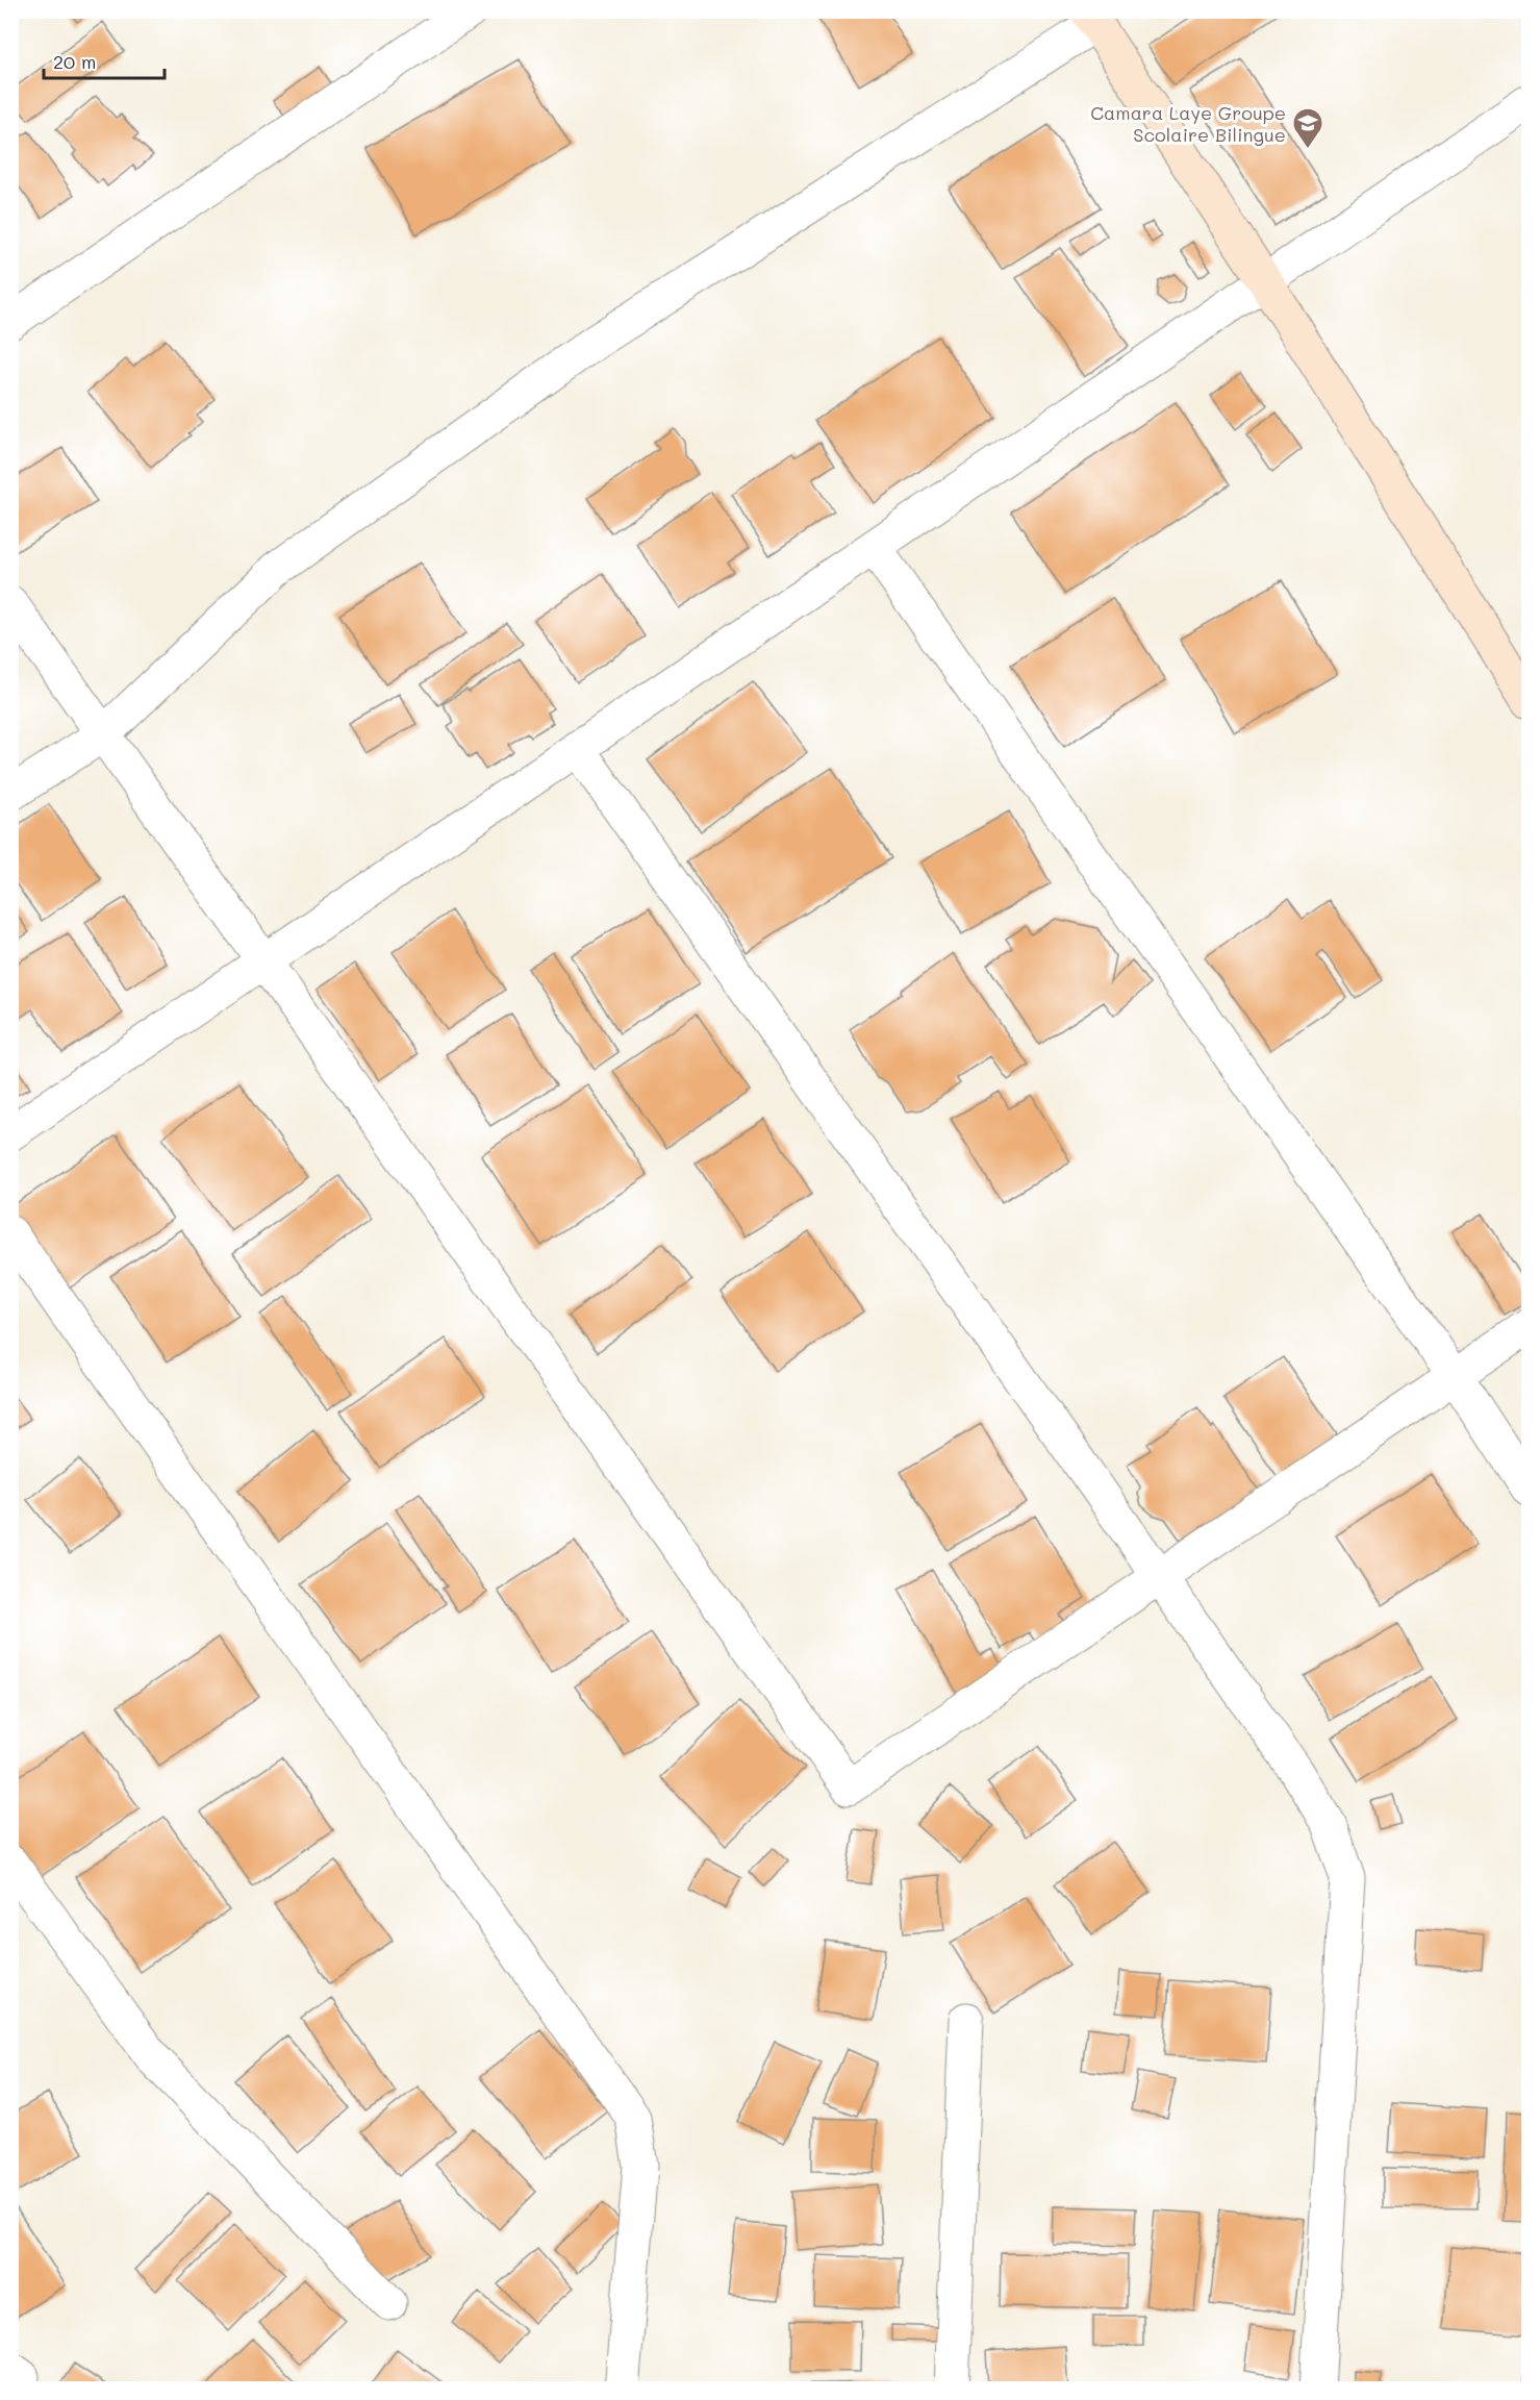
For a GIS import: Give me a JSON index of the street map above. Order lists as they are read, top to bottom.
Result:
{
  "places": {
    "school or university": ["Camara Laye Groupe Scolaire Bilingue"]
  },
  "scale_bar": "20 m"
}
